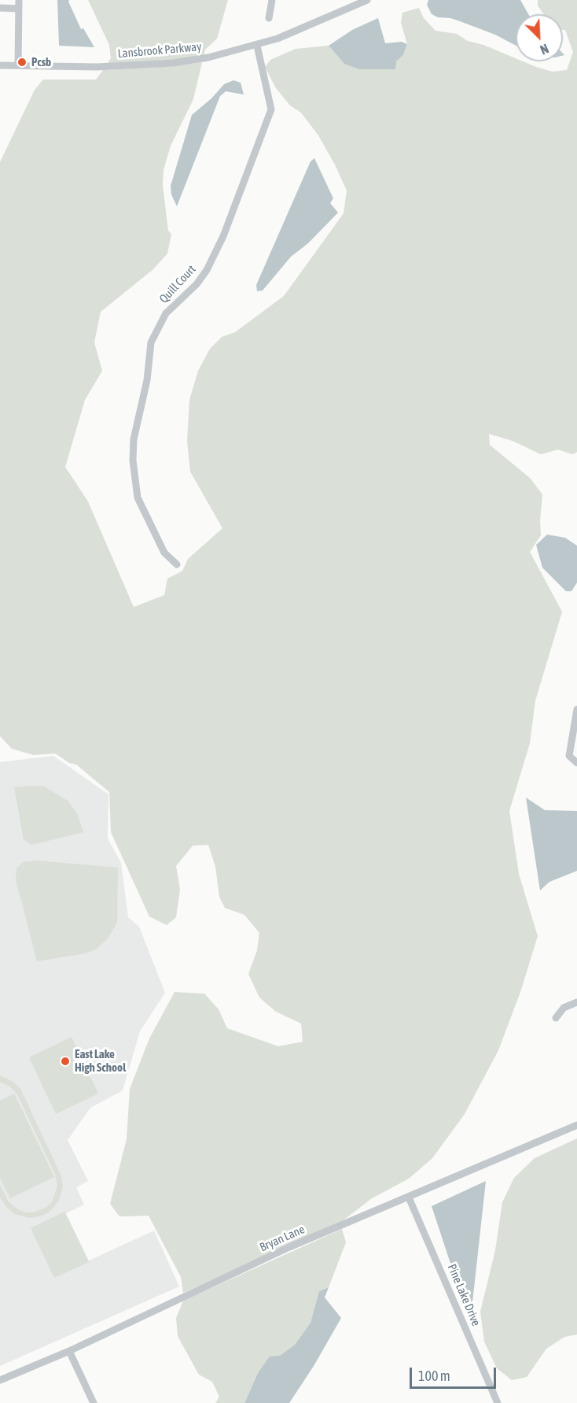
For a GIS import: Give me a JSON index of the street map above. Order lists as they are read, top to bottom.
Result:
{
  "streets": {
    "street": [
      "Lansbrook Parkway",
      "Quill Court",
      "Bryan Lane",
      "Pine Lake Drive"
    ]
  },
  "crossings": [
    ["Lansbrook Parkway", "Quill Court"],
    ["Bryan Lane", "Pine Lake Drive"]
  ],
  "places": ["Pcsb", "East Lake High School"],
  "scale_bar": "100 m",
  "north": "bottom right"
}
